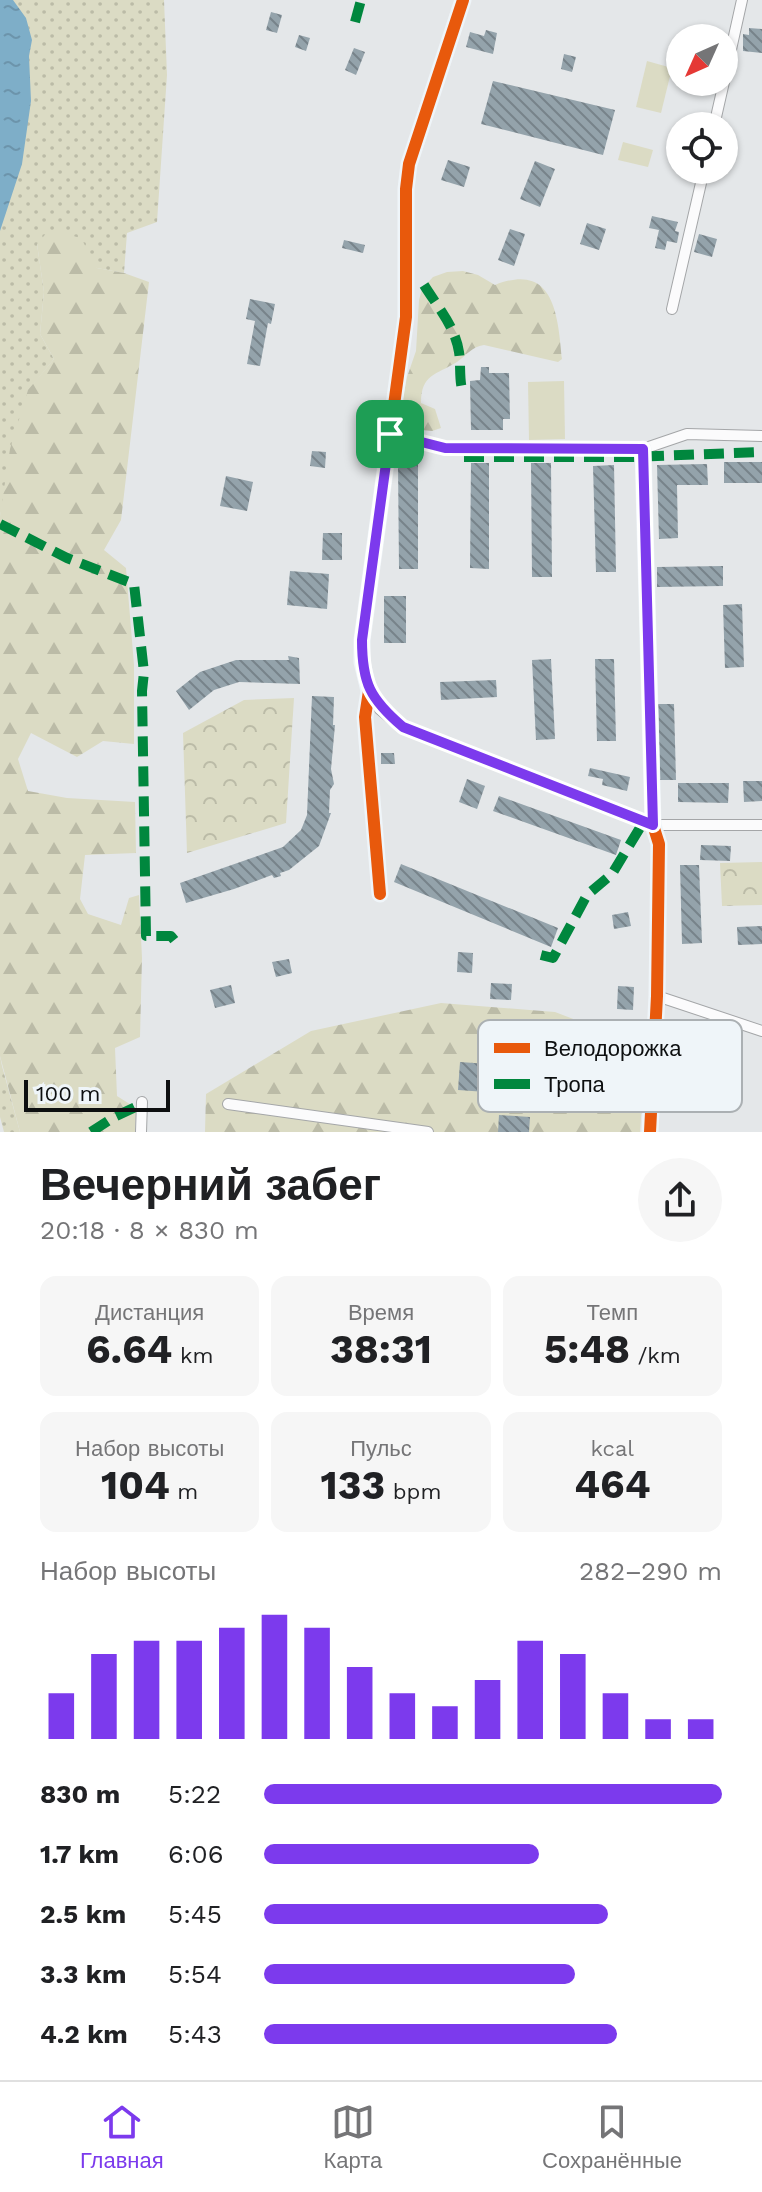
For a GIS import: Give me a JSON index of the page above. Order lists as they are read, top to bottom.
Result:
{
  "legend": ["Велодорожка", "Тропа"],
  "scale_bar": "100 m",
  "north": "bottom left",
  "page": {
    "scale": "100 m",
    "heading": ["Вечерний забег", "20:18 · 8 × 830 m"],
    "stats": [
      ["Дистанция", "6.64 km"],
      ["Время", "38:31"],
      ["Темп", "5:48 /km"],
      ["Набор высоты", "104 m"],
      ["Пульс", "133 bpm"],
      ["kcal", "464"]
    ],
    "chart": ["Набор высоты", "282–290 m"],
    "list": [
      {
        "name": "830 m",
        "note": "5:22"
      },
      {
        "name": "1.7 km",
        "note": "6:06"
      },
      {
        "name": "2.5 km",
        "note": "5:45"
      },
      {
        "name": "3.3 km",
        "note": "5:54"
      },
      {
        "name": "4.2 km",
        "note": "5:43"
      }
    ],
    "tabs": ["Главная", "Карта", "Сохранённые"]
  }
}
